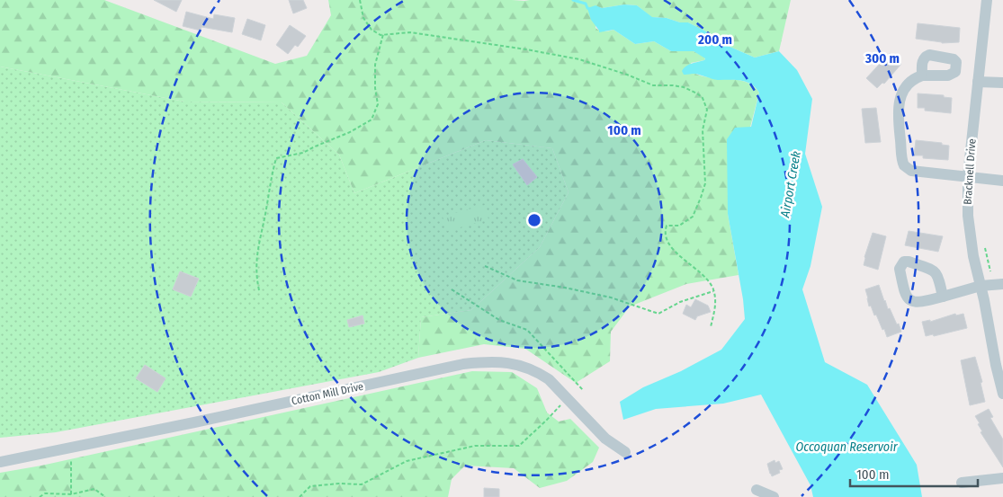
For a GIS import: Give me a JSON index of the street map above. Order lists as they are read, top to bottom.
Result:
{
  "streets": {
    "street": ["Bracknell Drive", "Cotton Mill Drive"]
  },
  "water": ["Airport Creek", "Occoquan Reservoir"],
  "scale_bar": "100 m",
  "rings": ["200 m", "300 m", "100 m"]
}
